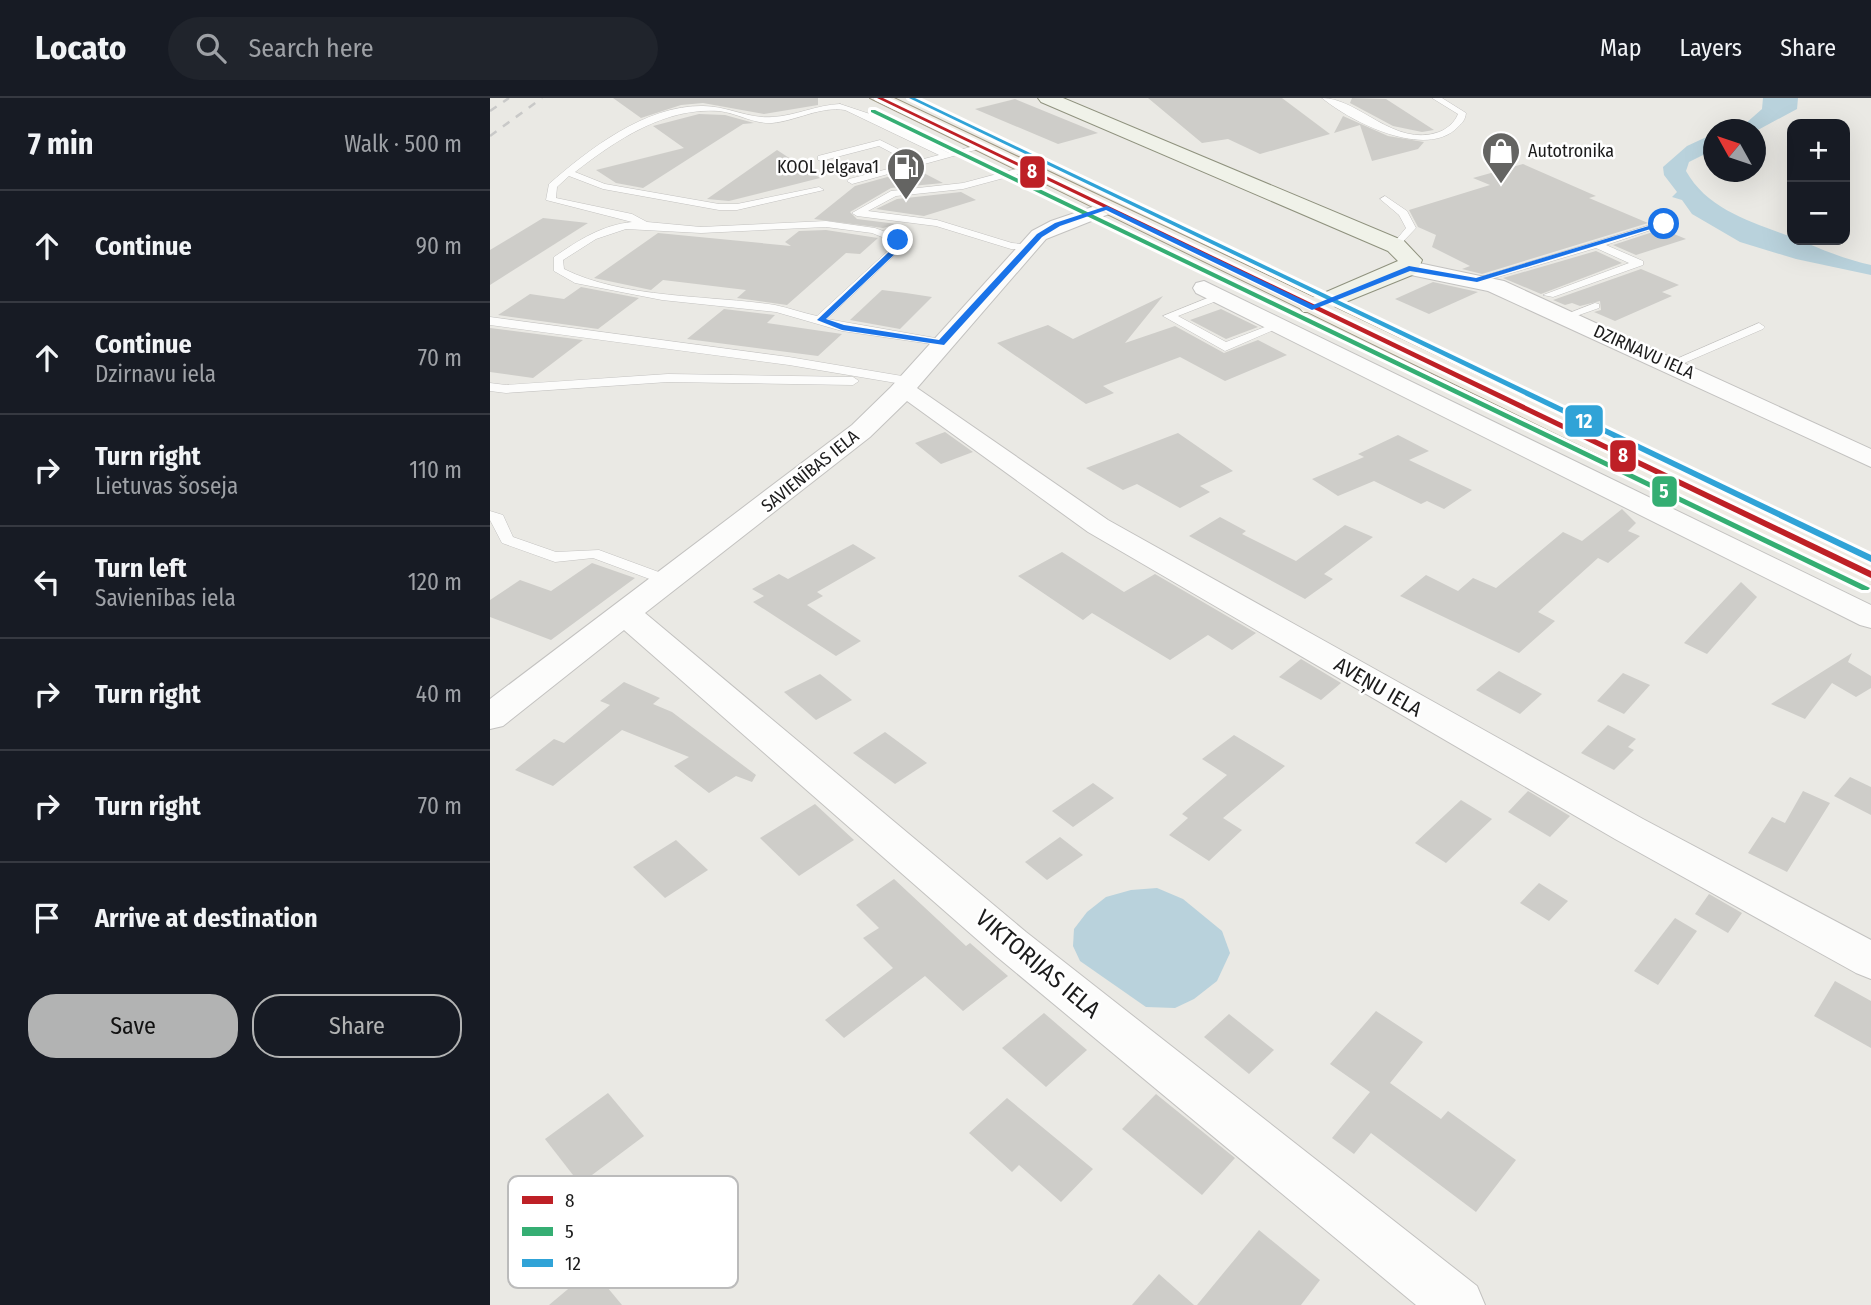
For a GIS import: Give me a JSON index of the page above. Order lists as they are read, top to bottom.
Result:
{
  "streets": {
    "street": [
      "DZIRNAVU IELA",
      "SAVIENĪBAS IELA",
      "AVEŅU IELA",
      "VIKTORIJAS IELA"
    ]
  },
  "crossings": [
    ["SAVIENĪBAS IELA", "AVEŅU IELA"],
    ["SAVIENĪBAS IELA", "VIKTORIJAS IELA"]
  ],
  "places": {
    "shop": ["Autotronika"],
    "fuel station": ["KOOL Jelgava1"]
  },
  "lines": ["transit line 8", "transit line 12", "transit line 5"],
  "legend": ["8", "5", "12"],
  "north": "top left",
  "page": {
    "header": "Locato",
    "search": "Search here",
    "nav": ["Map", "Layers", "Share"],
    "heading": ["7 min", "Walk · 500 m"],
    "map_buttons": ["+", "−"],
    "list": [
      ["Continue", "90 m"],
      ["Continue", "Dzirnavu iela", "70 m"],
      ["Turn right", "Lietuvas šoseja", "110 m"],
      ["Turn left", "Savienības iela", "120 m"],
      ["Turn right", "40 m"],
      ["Turn right", "70 m"],
      "Arrive at destination"
    ],
    "buttons": ["Save", "Share"]
  }
}
